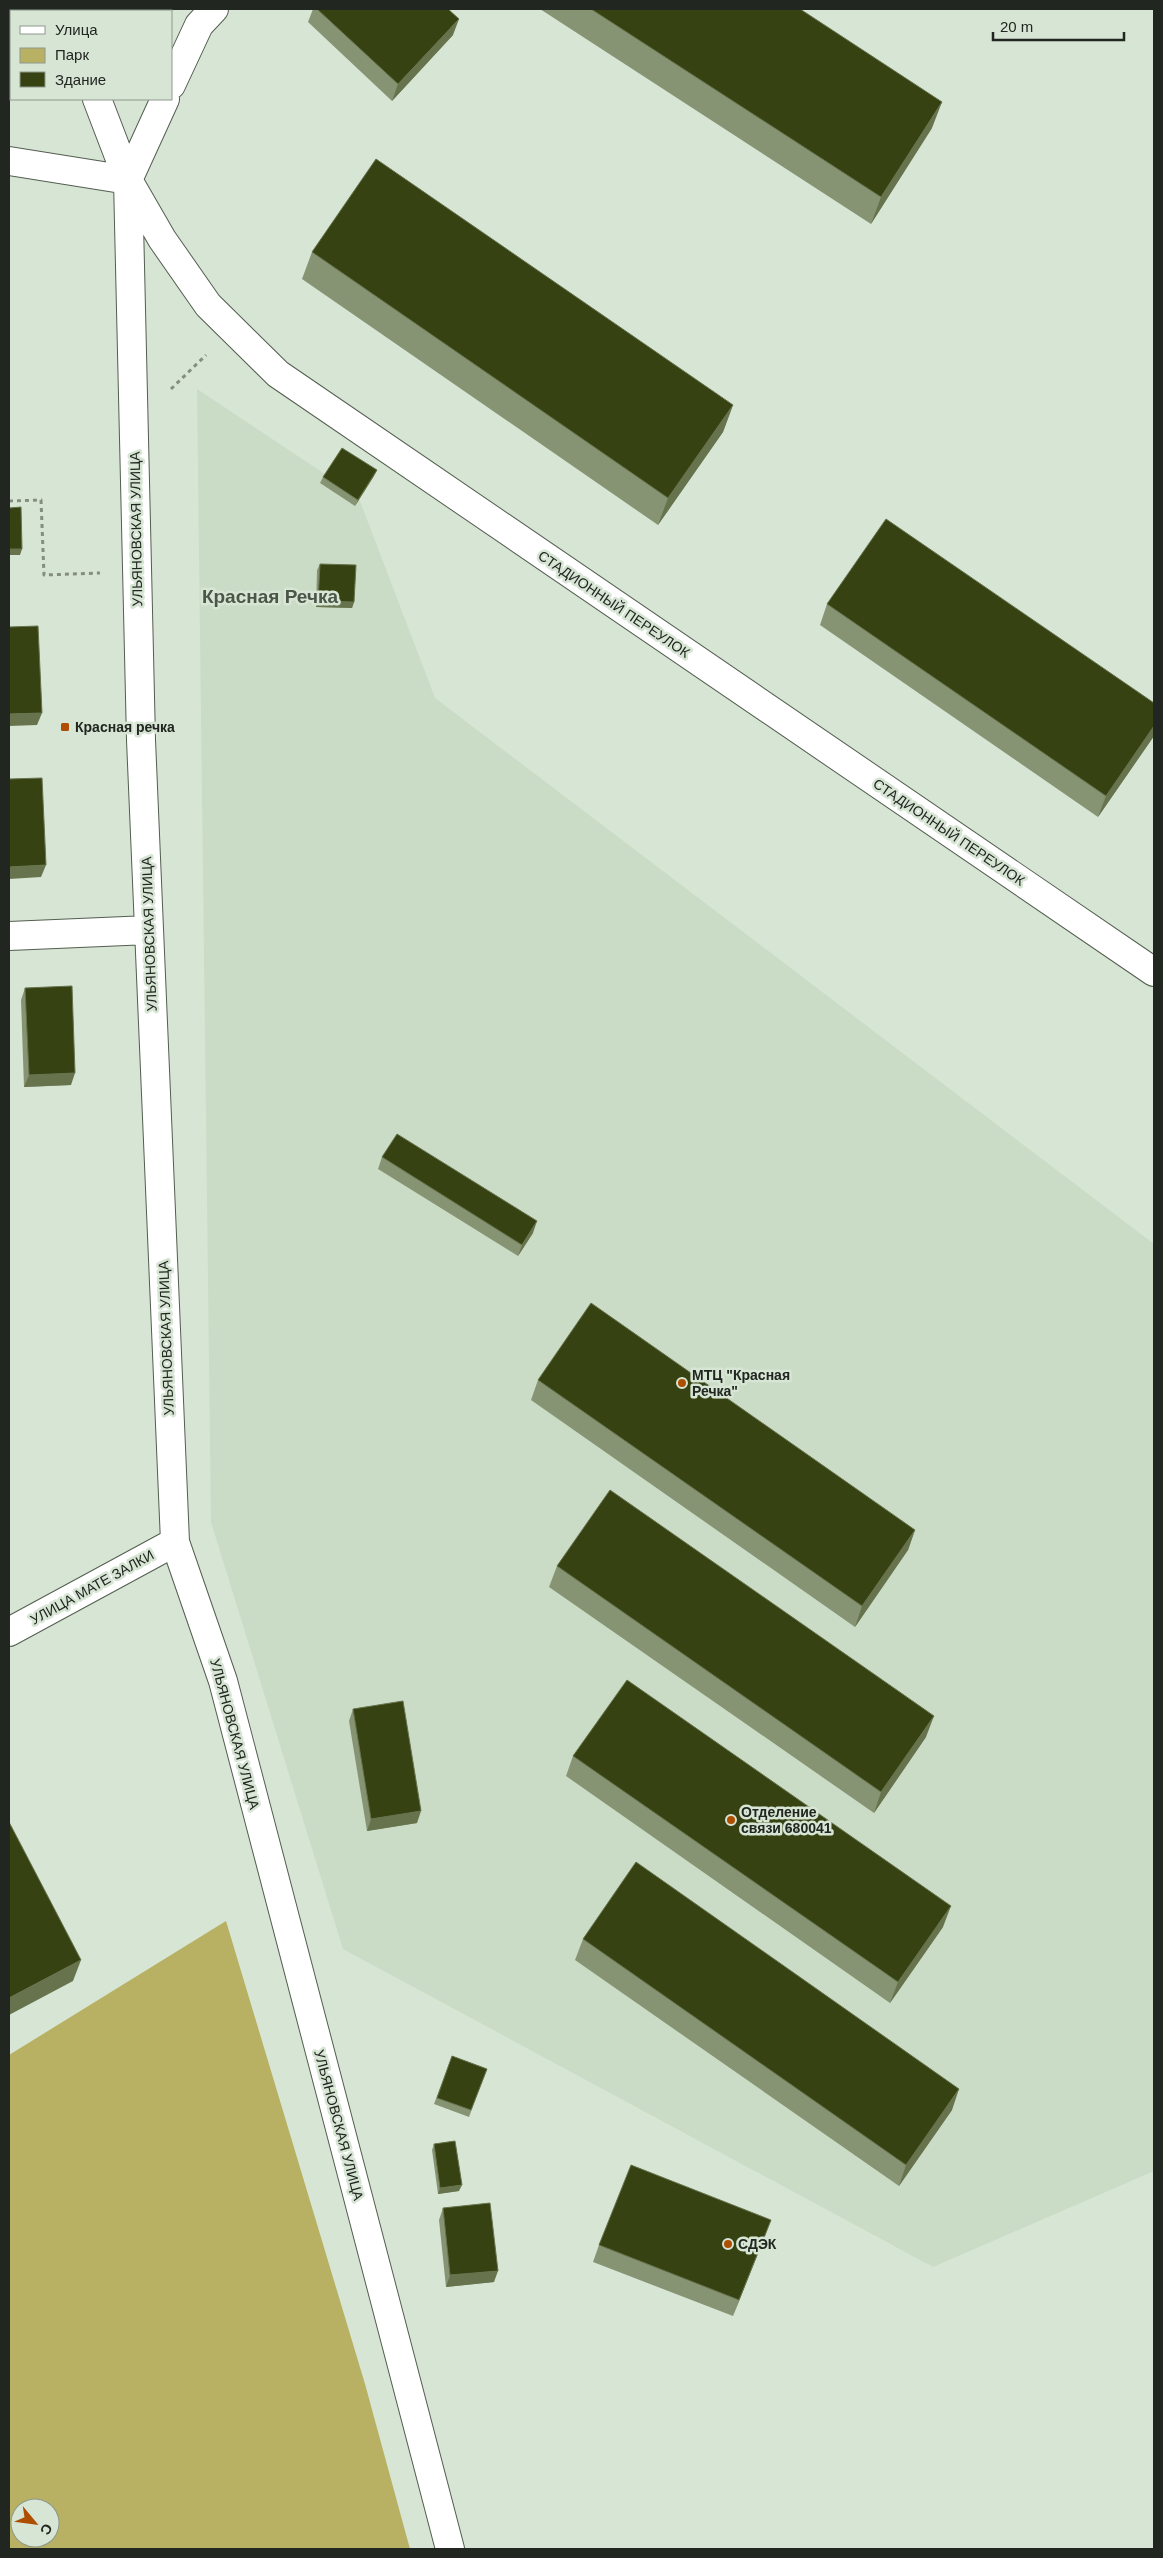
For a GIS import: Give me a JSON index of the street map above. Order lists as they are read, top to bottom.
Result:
{
  "streets": {
    "street": ["УЛЬЯНОВСКАЯ УЛИЦА", "СТАДИОННЫЙ ПЕРЕУЛОК", "УЛИЦА МАТЕ ЗАЛКИ"]
  },
  "crossings": [
    ["УЛЬЯНОВСКАЯ УЛИЦА", "СТАДИОННЫЙ ПЕРЕУЛОК"],
    ["УЛЬЯНОВСКАЯ УЛИЦА", "УЛИЦА МАТЕ ЗАЛКИ"]
  ],
  "districts": ["Красная Речка"],
  "places": {
    "transit": ["Красная речка"],
    "other": ["МТЦ \"Красная Речка\"", "Отделение связи 680041", "СДЭК"]
  },
  "legend": ["Улица", "Парк", "Здание"],
  "scale_bar": "20 m",
  "north": "bottom right"
}
